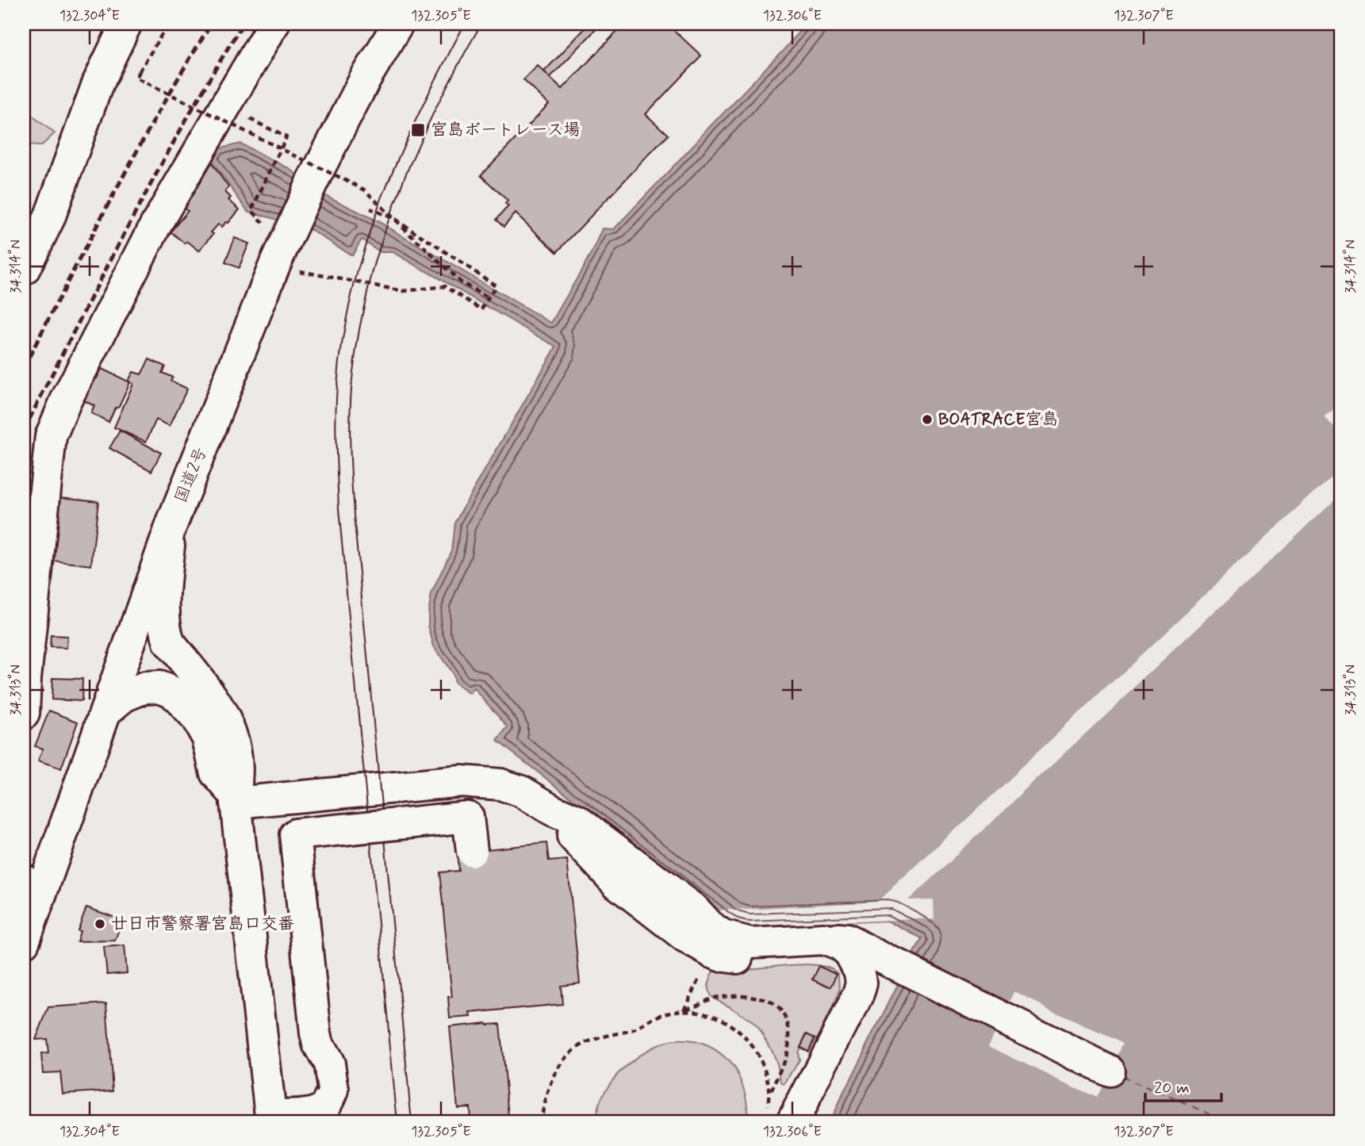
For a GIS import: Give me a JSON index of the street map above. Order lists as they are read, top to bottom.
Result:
{
  "streets": {
    "main road": ["国道2号"]
  },
  "places": {
    "transit": ["宮島ボートレース場"],
    "other": ["BOATRACE宮島", "廿日市警察署宮島口交番"]
  },
  "scale_bar": "20 m",
  "coordinates": [
    "132.304°E",
    "132.305°E",
    "132.306°E",
    "132.307°E",
    "34.314°N",
    "34.313°N"
  ]
}
